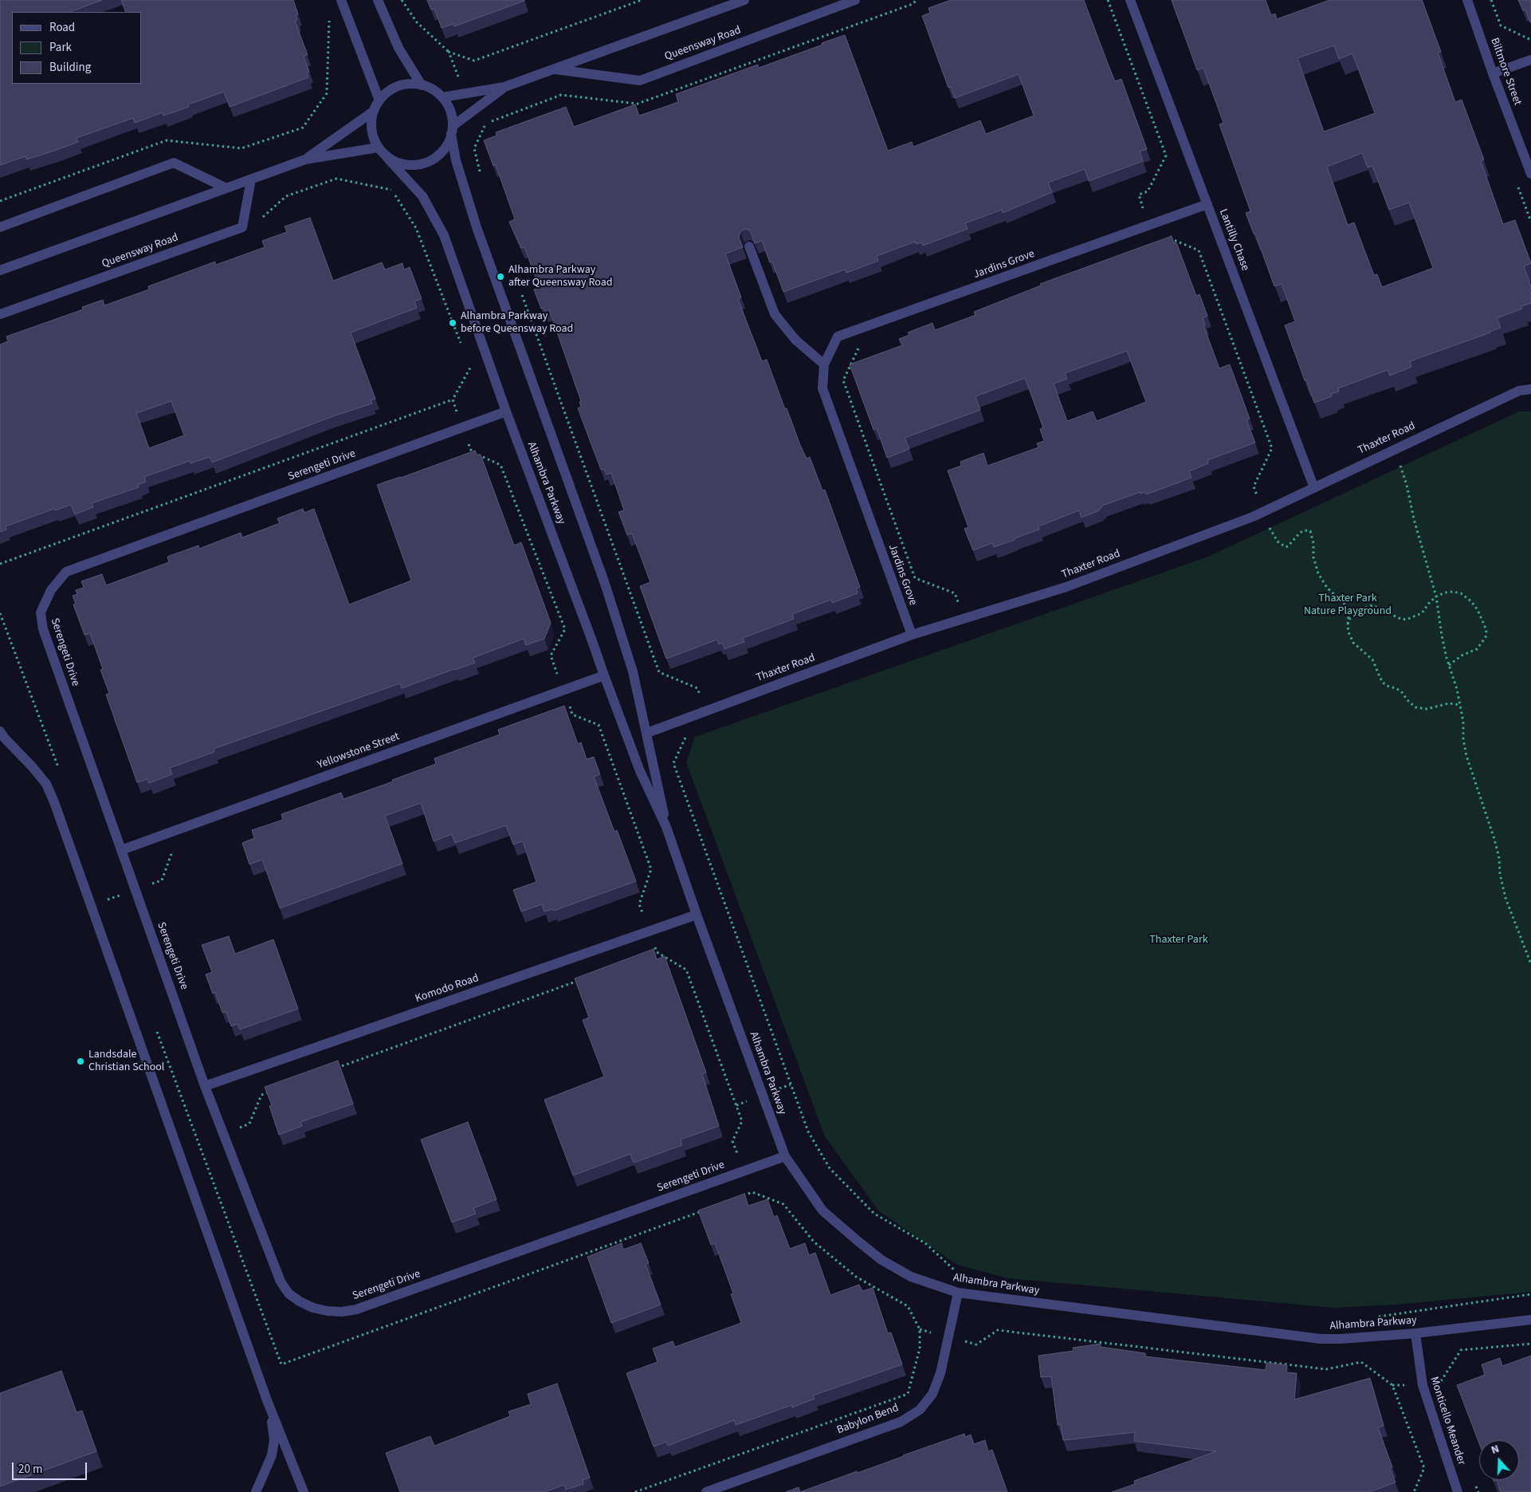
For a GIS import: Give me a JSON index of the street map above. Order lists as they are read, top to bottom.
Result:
{
  "streets": {
    "street": [
      "Queensway Road",
      "Biltmore Street",
      "Lantilly Chase",
      "Jardins Grove",
      "Thaxter Road",
      "Serengeti Drive",
      "Alhambra Parkway",
      "Yellowstone Street",
      "Komodo Road",
      "Babylon Bend",
      "Monticello Meander"
    ]
  },
  "crossings": [
    ["Queensway Road", "Alhambra Parkway"],
    ["Lantilly Chase", "Jardins Grove"],
    ["Lantilly Chase", "Thaxter Road"],
    ["Jardins Grove", "Thaxter Road"],
    ["Thaxter Road", "Alhambra Parkway"],
    ["Serengeti Drive", "Alhambra Parkway"],
    ["Serengeti Drive", "Yellowstone Street"],
    ["Serengeti Drive", "Komodo Road"],
    ["Alhambra Parkway", "Yellowstone Street"],
    ["Alhambra Parkway", "Komodo Road"],
    ["Alhambra Parkway", "Babylon Bend"],
    ["Alhambra Parkway", "Monticello Meander"]
  ],
  "parks": ["Thaxter Park Nature Playground", "Thaxter Park"],
  "places": ["Alhambra Parkway after Queensway Road", "Alhambra Parkway before Queensway Road", "Landsdale Christian School"],
  "legend": ["Road", "Park", "Building"],
  "scale_bar": "20 m",
  "north": "top"
}
